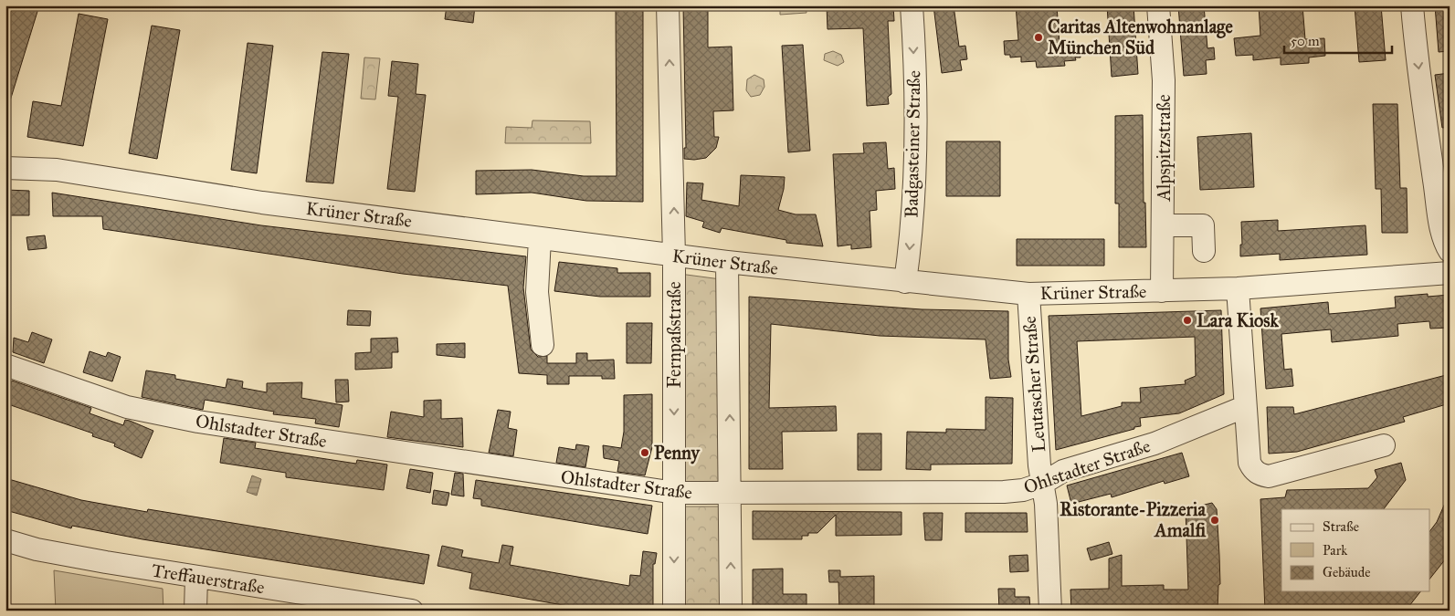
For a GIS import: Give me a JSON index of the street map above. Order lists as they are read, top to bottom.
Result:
{
  "streets": {
    "street": [
      "Badgasteiner Straße",
      "Alpspitzstraße",
      "Krüner Straße",
      "Fernpaßstraße",
      "Leutascher Straße",
      "Ohlstadter Straße",
      "Treffauerstraße"
    ]
  },
  "crossings": [
    ["Badgasteiner Straße", "Krüner Straße"],
    ["Alpspitzstraße", "Krüner Straße"],
    ["Krüner Straße", "Fernpaßstraße"],
    ["Krüner Straße", "Leutascher Straße"],
    ["Fernpaßstraße", "Ohlstadter Straße"],
    ["Leutascher Straße", "Ohlstadter Straße"]
  ],
  "one_way": ["Badgasteiner Straße"],
  "places": [
    "Caritas Altenwohnanlage München Süd",
    "Lara Kiosk",
    "Penny",
    "Ristorante-Pizzeria Amalfi"
  ],
  "legend": ["Straße", "Park", "Gebäude"],
  "scale_bar": "50 m"
}
